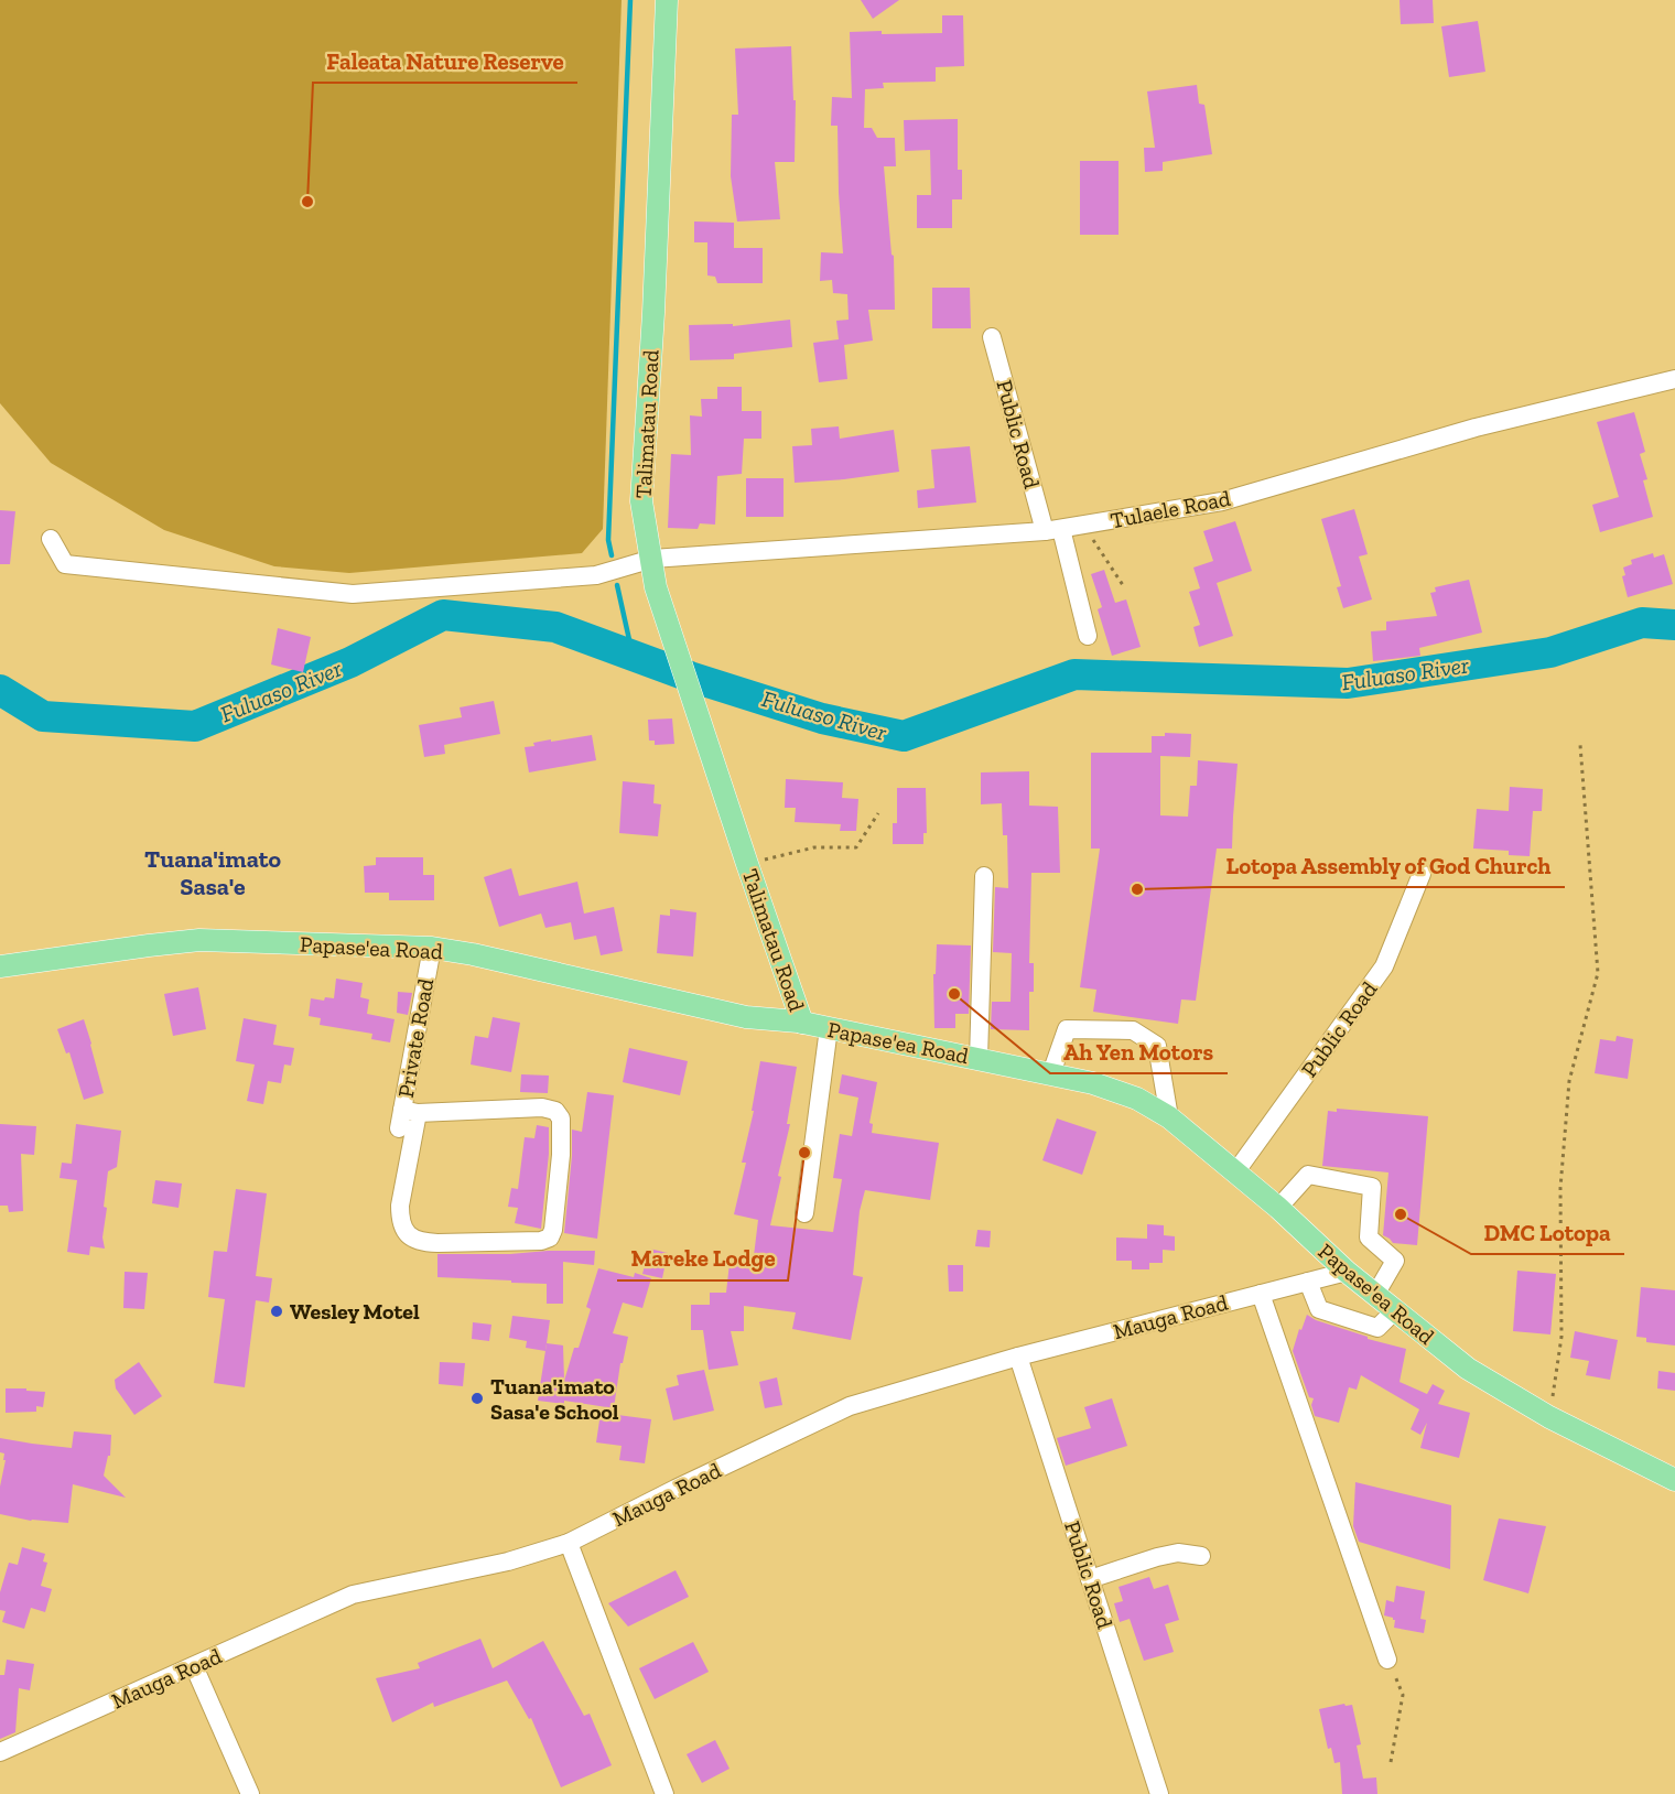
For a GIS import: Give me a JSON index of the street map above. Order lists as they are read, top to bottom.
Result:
{
  "streets": {
    "main road": ["Talimatau Road", "Papase'ea Road"],
    "street": [
      "Public Road",
      "Tulaele Road",
      "Private Road",
      "Mauga Road"
    ]
  },
  "crossings": [
    ["Talimatau Road", "Tulaele Road"],
    ["Talimatau Road", "Papase'ea Road"],
    ["Public Road", "Tulaele Road"],
    ["Public Road", "Papase'ea Road"],
    ["Public Road", "Mauga Road"],
    ["Papase'ea Road", "Private Road"],
    ["Papase'ea Road", "Mauga Road"]
  ],
  "districts": ["Tuana'imato Sasa'e"],
  "water": ["Fuluaso River"],
  "places": [
    "Faleata Nature Reserve",
    "Lotopa Assembly of God Church",
    "Ah Yen Motors",
    "Mareke Lodge",
    "DMC Lotopa",
    "Wesley Motel",
    "Tuana'imato Sasa'e School"
  ]
}
